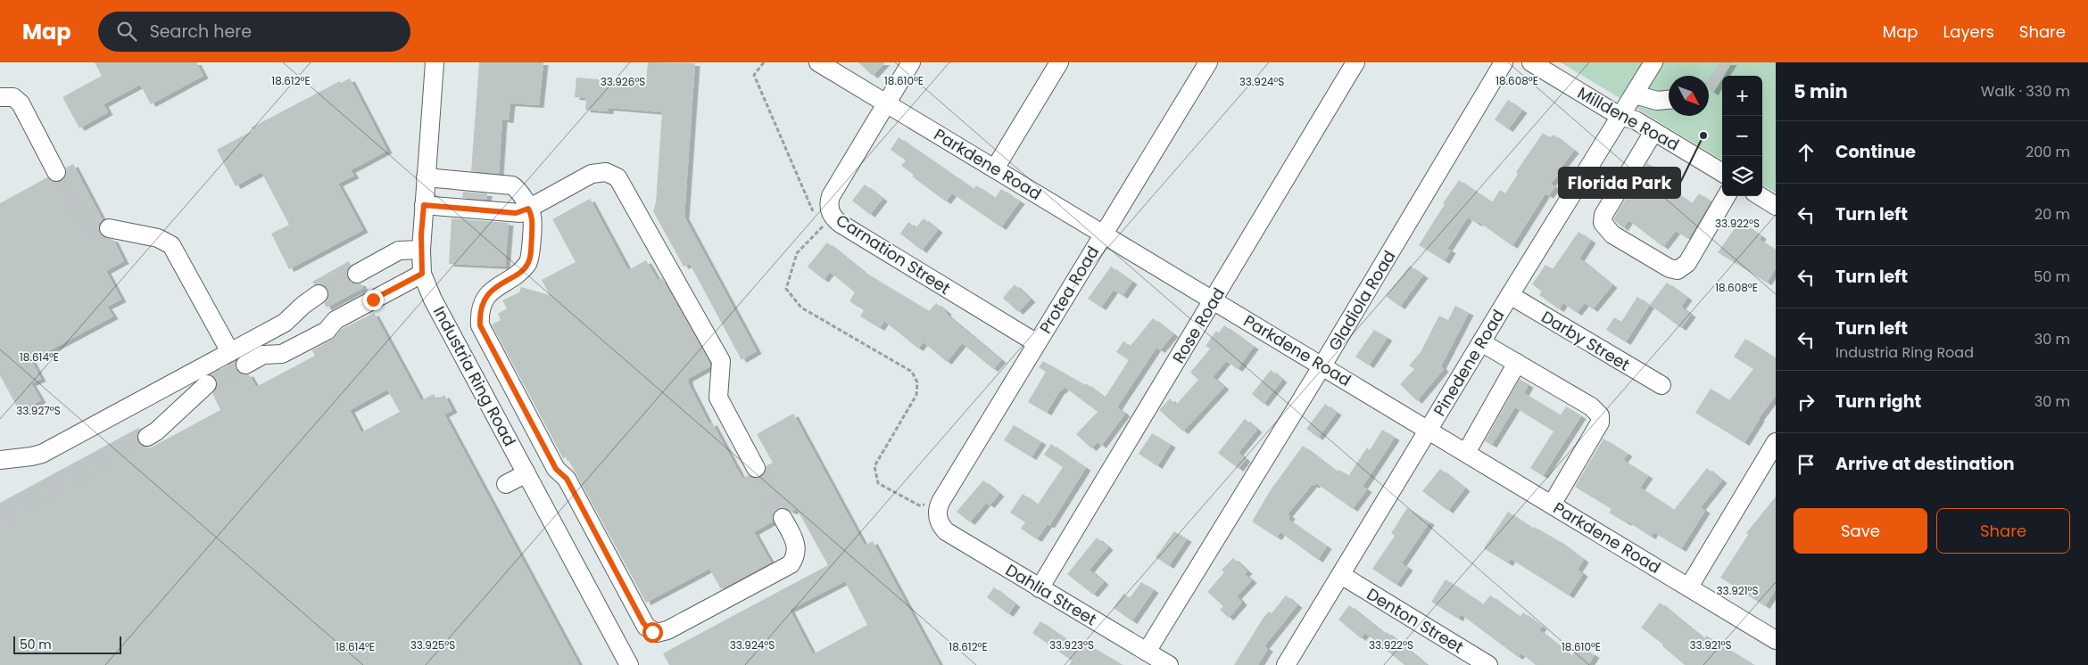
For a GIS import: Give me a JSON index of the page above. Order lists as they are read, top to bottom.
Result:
{
  "streets": {
    "street": [
      "Milldene Road",
      "Parkdene Road",
      "Carnation Street",
      "Protea Road",
      "Gladiola Road",
      "Rose Road",
      "Darby Street",
      "Pinedene Road",
      "Industria Ring Road",
      "Dahlia Street",
      "Denton Street"
    ]
  },
  "crossings": [
    ["Milldene Road", "Pinedene Road"],
    ["Parkdene Road", "Carnation Street"],
    ["Parkdene Road", "Protea Road"],
    ["Parkdene Road", "Gladiola Road"],
    ["Parkdene Road", "Rose Road"],
    ["Parkdene Road", "Pinedene Road"],
    ["Carnation Street", "Protea Road"],
    ["Protea Road", "Dahlia Street"],
    ["Gladiola Road", "Dahlia Street"],
    ["Rose Road", "Dahlia Street"],
    ["Darby Street", "Pinedene Road"],
    ["Pinedene Road", "Denton Street"]
  ],
  "places": ["Florida Park"],
  "scale_bar": "50 m",
  "north": "bottom right",
  "page": {
    "header": "Map",
    "search": "Search here",
    "nav": ["Map", "Layers", "Share"],
    "heading": ["5 min", "Walk · 330 m"],
    "map_buttons": ["+", "−"],
    "list": [
      ["Continue", "200 m"],
      ["Turn left", "20 m"],
      ["Turn left", "50 m"],
      ["Turn left", "Industria Ring Road", "30 m"],
      ["Turn right", "30 m"],
      "Arrive at destination"
    ],
    "buttons": ["Save", "Share"],
    "scale": "50 m"
  },
  "coordinates": [
    "18.612°E",
    "18.610°E",
    "18.608°E",
    "33.924°S",
    "33.926°S",
    "33.922°S",
    "18.614°E",
    "33.927°S",
    "33.921°S",
    "33.925°S",
    "33.923°S"
  ]
}
